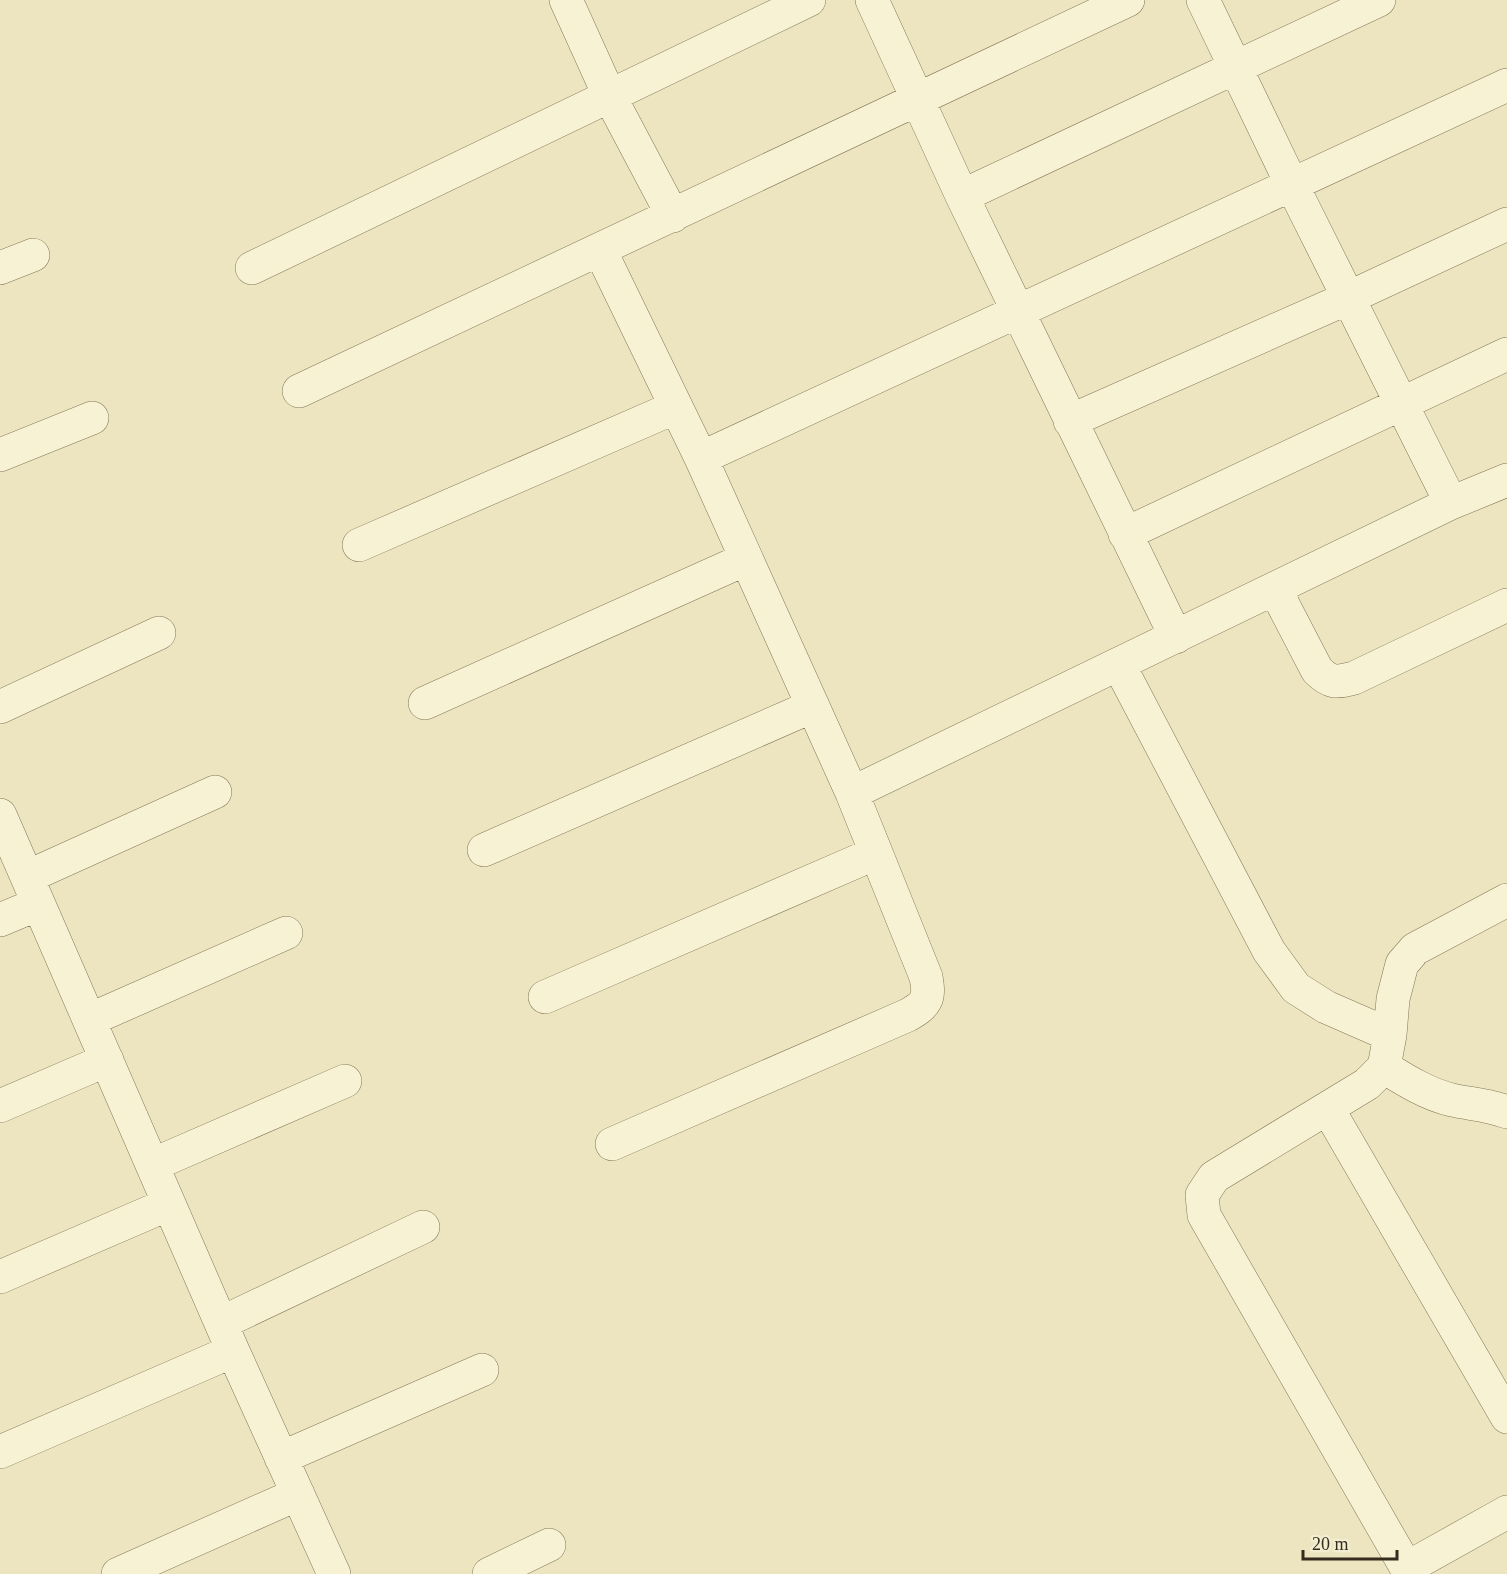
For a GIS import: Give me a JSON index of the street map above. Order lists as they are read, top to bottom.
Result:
{
  "scale_bar": "20 m"
}
